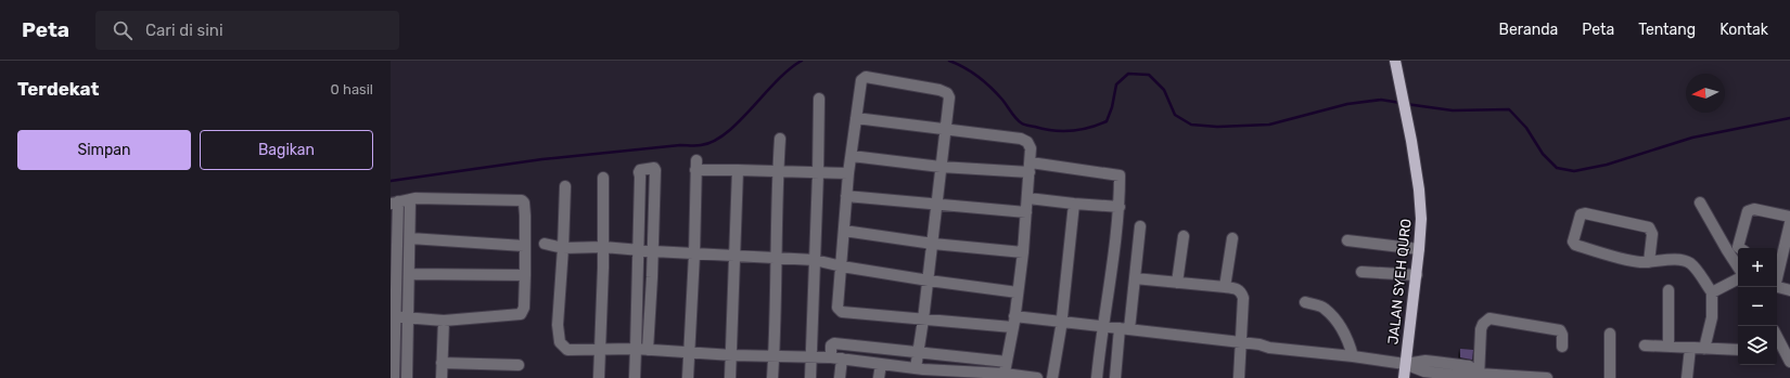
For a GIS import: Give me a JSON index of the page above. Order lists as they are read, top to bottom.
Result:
{
  "streets": {
    "main road": ["JALAN SYEH QURO"]
  },
  "north": "left",
  "page": {
    "header": "Peta",
    "search": "Cari di sini",
    "nav": [
      "Beranda",
      "Peta",
      "Tentang",
      "Kontak"
    ],
    "heading": ["Terdekat", "0 hasil"],
    "buttons": ["Simpan", "Bagikan"],
    "map_buttons": ["+", "−"]
  }
}
